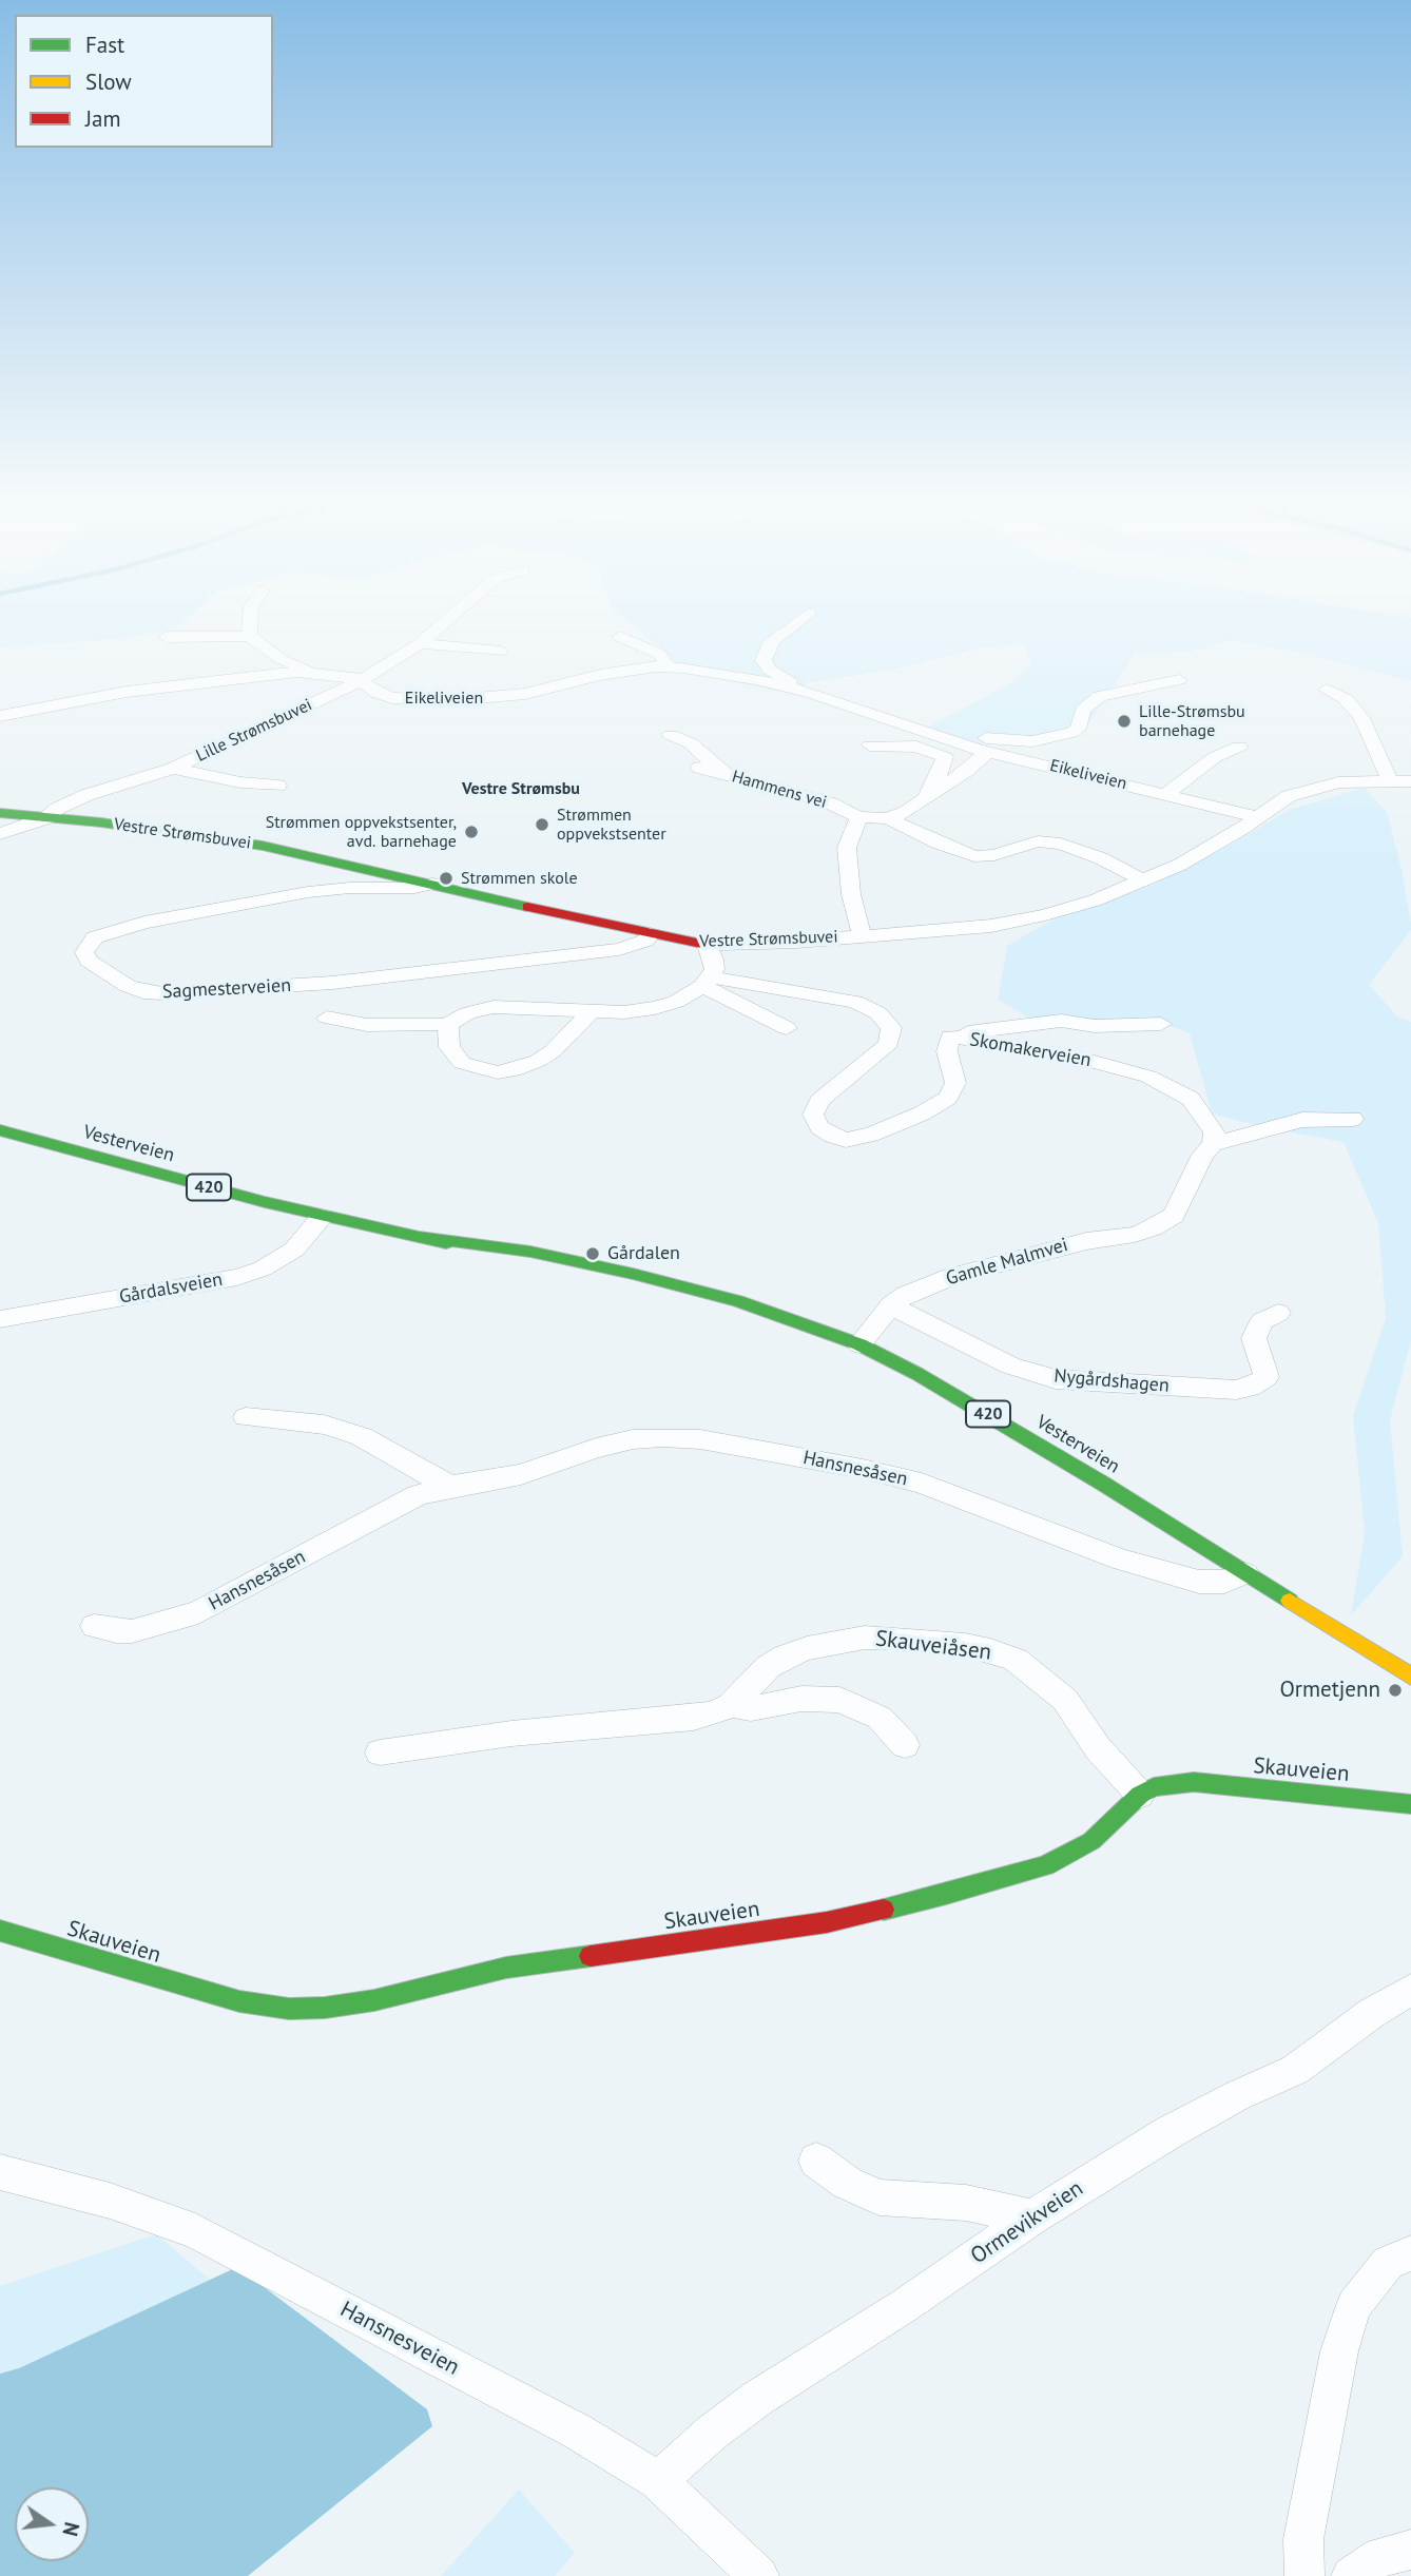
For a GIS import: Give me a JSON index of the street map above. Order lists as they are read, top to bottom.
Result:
{
  "streets": {
    "main road": [
      "Vestre Strømsbuvei",
      "Vesterveien",
      "420",
      "Skauveien"
    ],
    "street": [
      "Eikeliveien",
      "Lille Strømsbuvei",
      "Hammens vei",
      "Sagmesterveien",
      "Skomakerveien",
      "Gamle Malmvei",
      "Gårdalsveien",
      "Nygårdshagen",
      "Hansnesåsen",
      "Skauveiåsen",
      "Ormevikveien",
      "Hansnesveien"
    ]
  },
  "crossings": [
    ["Eikeliveien", "Lille Strømsbuvei"],
    ["Eikeliveien", "Hammens vei"],
    ["Eikeliveien", "Vestre Strømsbuvei"],
    ["Lille Strømsbuvei", "Vestre Strømsbuvei"],
    ["Hammens vei", "Vestre Strømsbuvei"],
    ["Vestre Strømsbuvei", "Sagmesterveien"],
    ["Vesterveien", "Gamle Malmvei"],
    ["Vesterveien", "Gårdalsveien"],
    ["Vesterveien", "Hansnesåsen"],
    ["Gamle Malmvei", "Nygårdshagen"],
    ["Skauveiåsen", "Skauveien"],
    ["Ormevikveien", "Hansnesveien"]
  ],
  "districts": ["Vestre Strømsbu"],
  "places": [
    "Lille-Strømsbu barnehage",
    "Strømmen oppvekstsenter",
    "Strømmen oppvekstsenter, avd. barnehage",
    "Strømmen skole",
    "Gårdalen",
    "Ormetjenn"
  ],
  "legend": ["Fast", "Slow", "Jam"],
  "north": "right"
}
